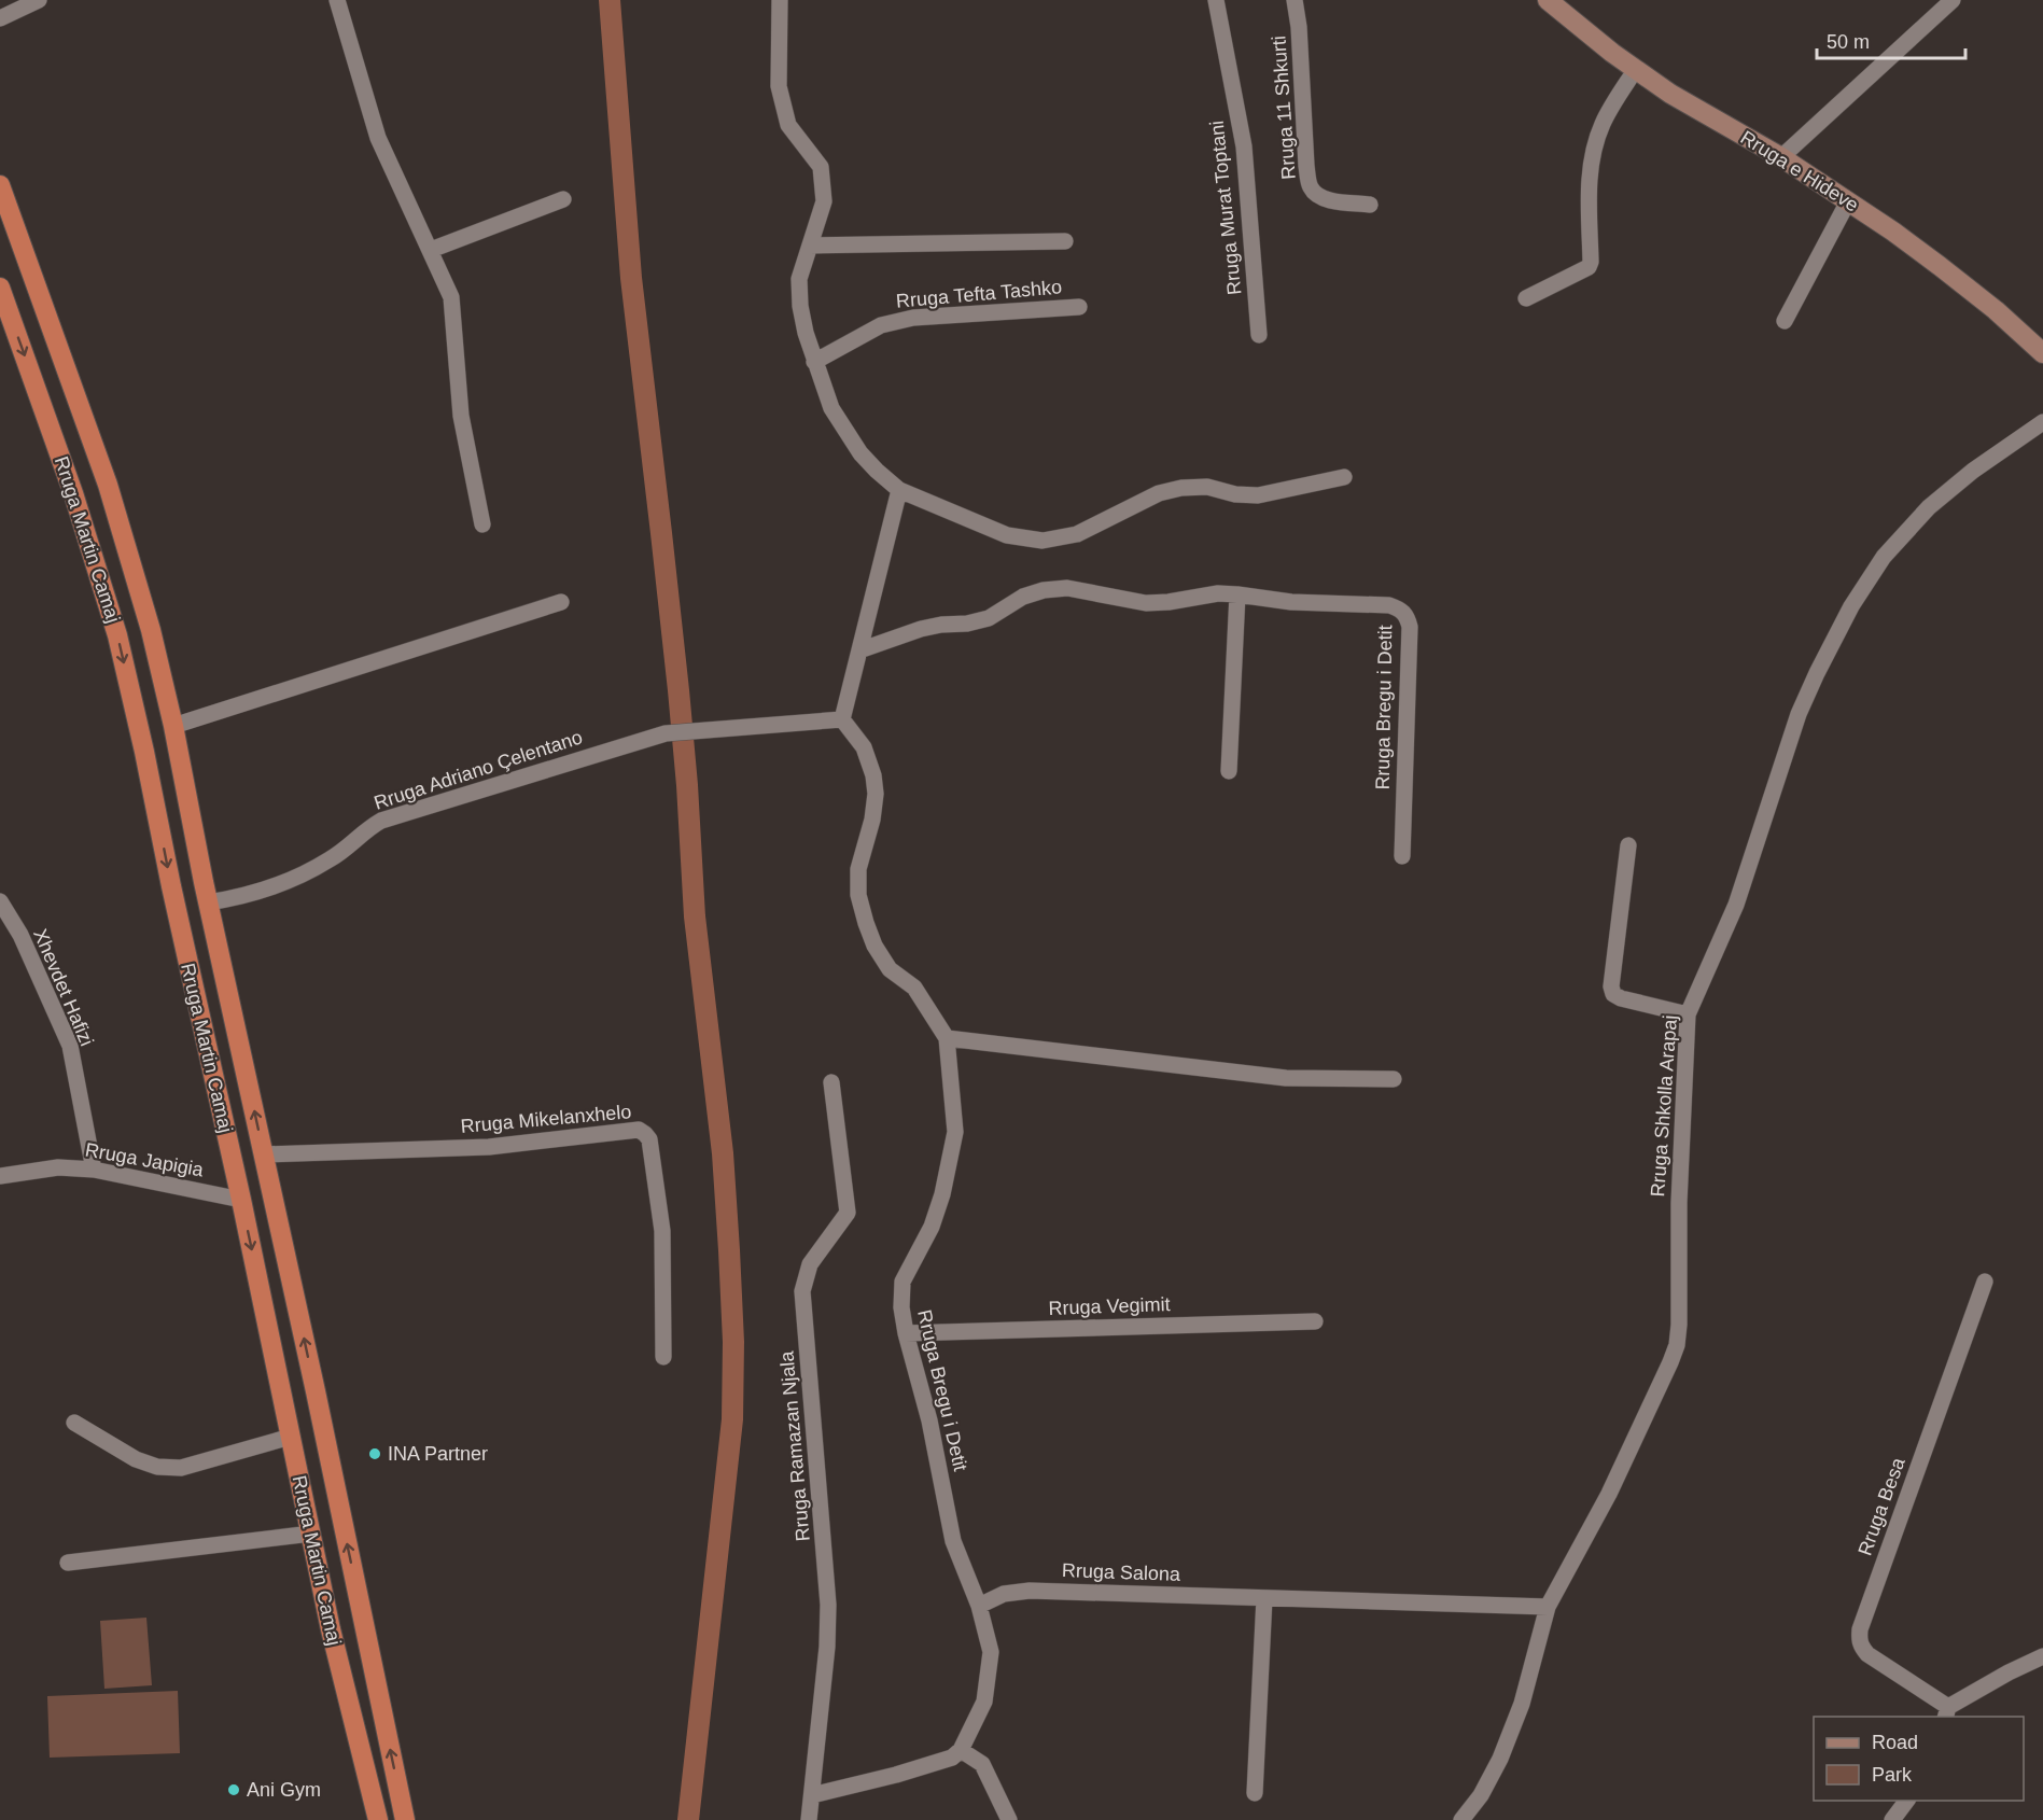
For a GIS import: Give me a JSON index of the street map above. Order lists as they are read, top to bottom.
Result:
{
  "streets": {
    "highway": ["Rruga Martin Camaj"],
    "main road": ["Rruga e Hideve"],
    "street": [
      "Rruga 11 Shkurti",
      "Rruga Murat Toptani",
      "Rruga Tefta Tashko",
      "Rruga Bregu i Detit",
      "Rruga Adriano Çelentano",
      "Xhevdet Hafizi",
      "Rruga Shkolla Arapaj",
      "Rruga Mikelanxhelo",
      "Rruga Japigia",
      "Rruga Vegimit",
      "Rruga Ramazan Njala",
      "Rruga Besa",
      "Rruga Salona"
    ]
  },
  "crossings": [
    ["Rruga Martin Camaj", "Rruga Adriano Çelentano"],
    ["Rruga Martin Camaj", "Rruga Mikelanxhelo"],
    ["Rruga Martin Camaj", "Rruga Japigia"],
    ["Rruga Bregu i Detit", "Rruga Adriano Çelentano"],
    ["Rruga Bregu i Detit", "Rruga Vegimit"],
    ["Rruga Bregu i Detit", "Rruga Salona"],
    ["Xhevdet Hafizi", "Rruga Japigia"],
    ["Rruga Shkolla Arapaj", "Rruga Salona"]
  ],
  "places": ["INA Partner", "Ani Gym"],
  "legend": ["Road", "Park"],
  "scale_bar": "50 m"
}
